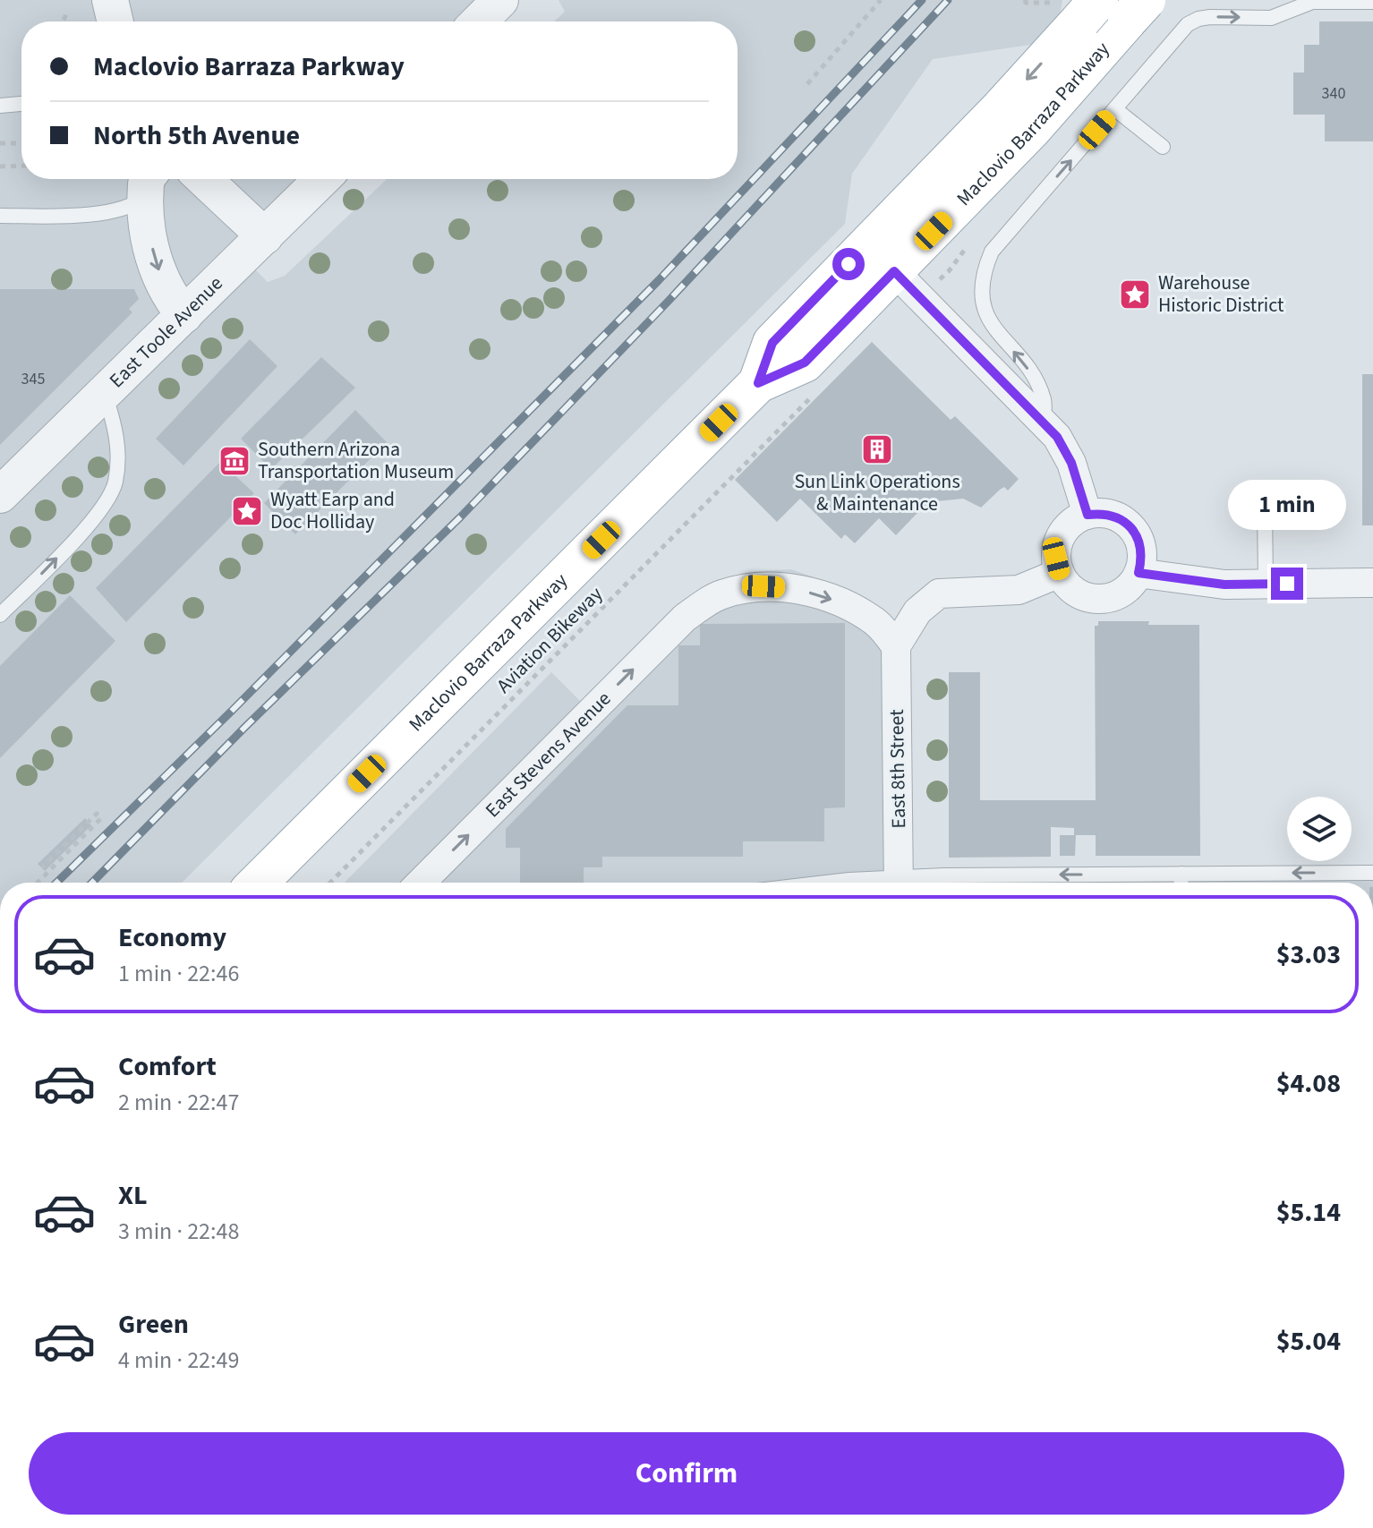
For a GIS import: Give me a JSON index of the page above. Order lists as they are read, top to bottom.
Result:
{
  "streets": {
    "main road": ["Maclovio Barraza Parkway"],
    "street": ["East Toole Avenue", "East Stevens Avenue", "East 8th Street"],
    "path": ["Aviation Bikeway"]
  },
  "crossings": [
    ["East Stevens Avenue", "East 8th Street"]
  ],
  "one_way": ["East Stevens Avenue"],
  "places": {
    "place": ["Warehouse Historic District", "Wyatt Earp and Doc Holliday"],
    "building": ["Sun Link Operations & Maintenance"],
    "museum": ["Southern Arizona Transportation Museum"]
  },
  "house_numbers": ["340", "345"],
  "page": {
    "banner": ["Maclovio Barraza Parkway", "North 5th Avenue"],
    "bubble": "1 min",
    "list": [
      {
        "name": "Economy",
        "note": "1 min · 22:46",
        "value": "$3.03"
      },
      {
        "name": "Comfort",
        "note": "2 min · 22:47",
        "value": "$4.08"
      },
      {
        "name": "XL",
        "note": "3 min · 22:48",
        "value": "$5.14"
      },
      {
        "name": "Green",
        "note": "4 min · 22:49",
        "value": "$5.04"
      }
    ],
    "buttons": "Confirm"
  }
}
